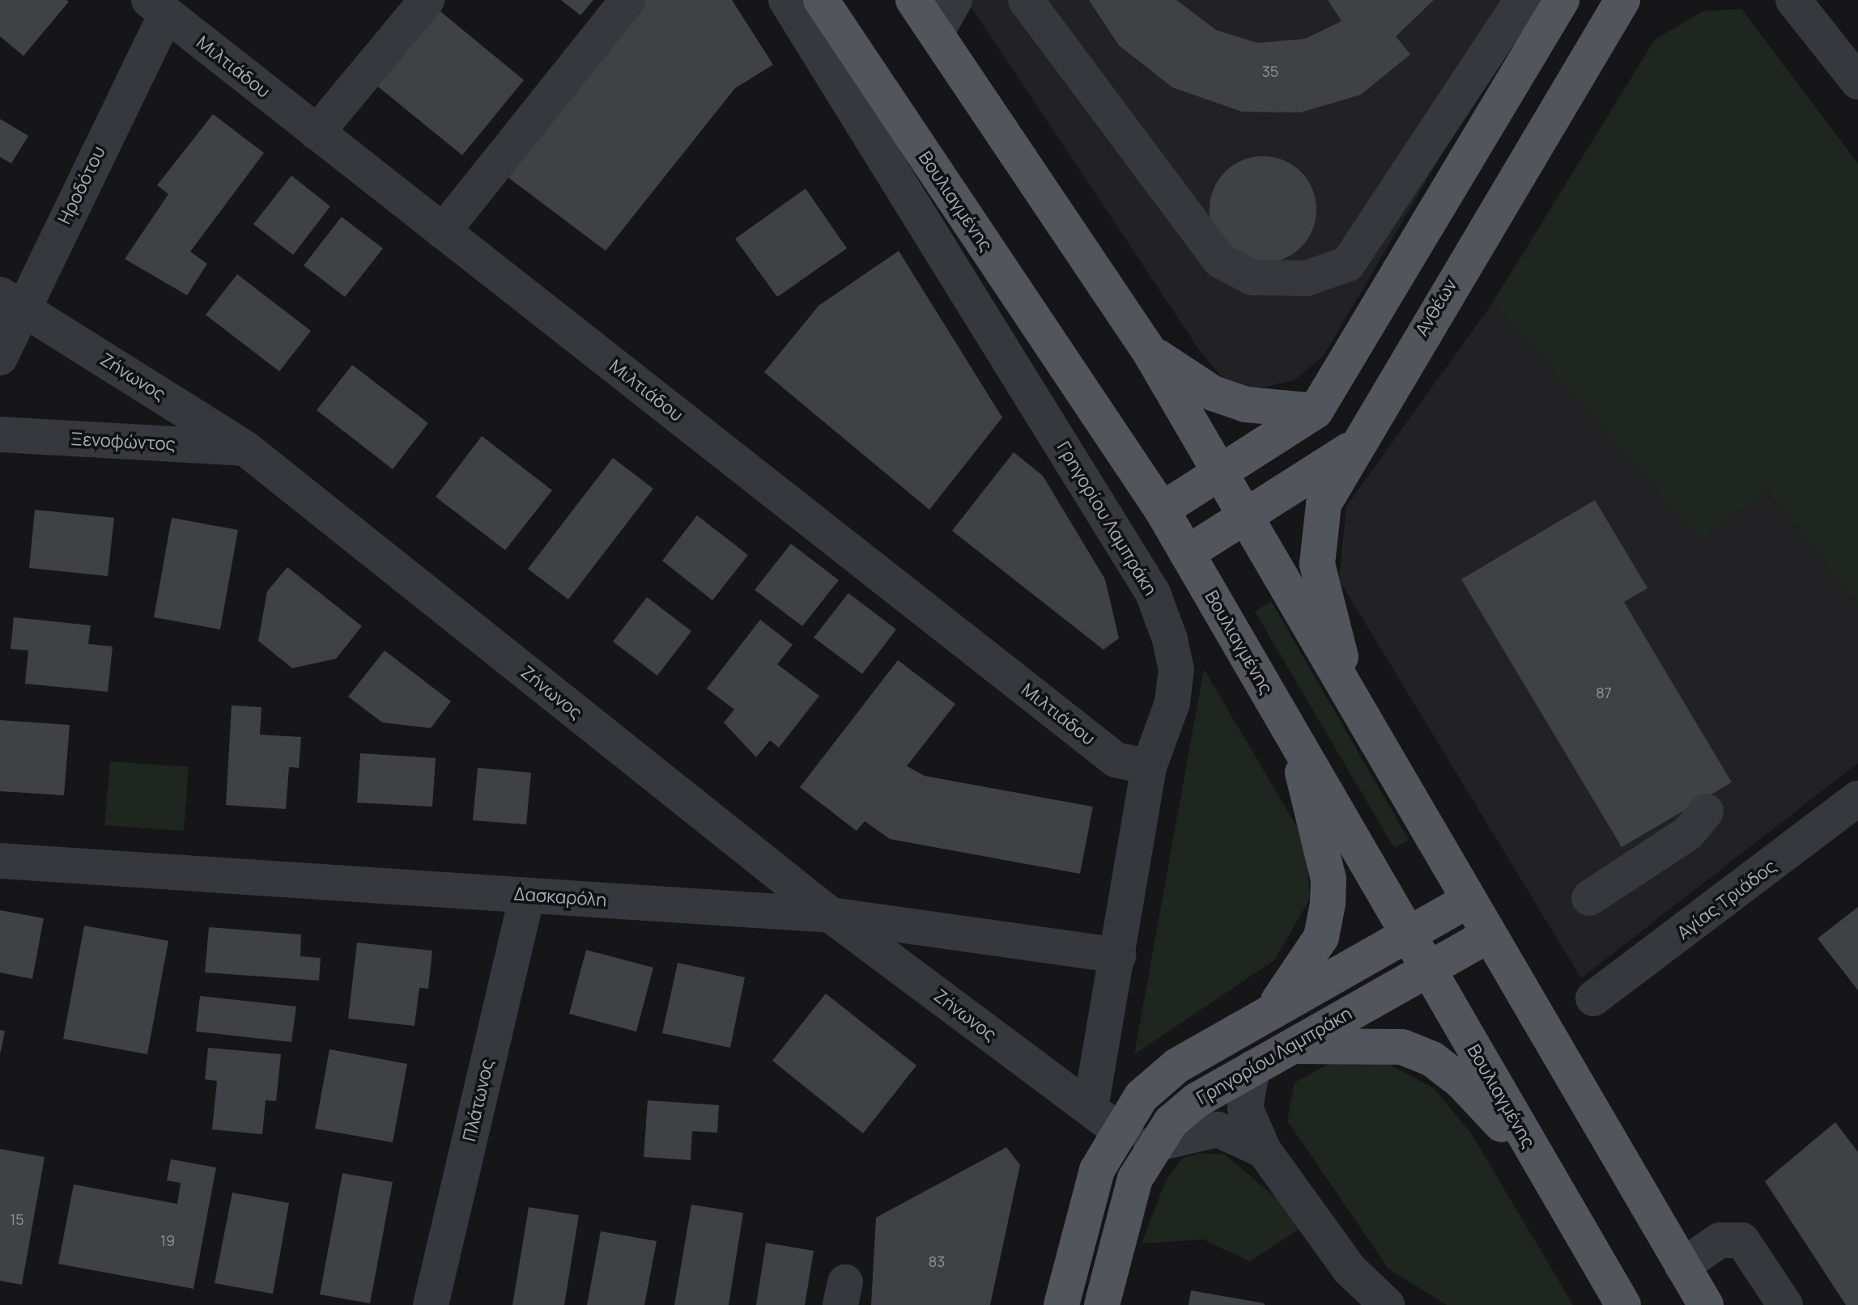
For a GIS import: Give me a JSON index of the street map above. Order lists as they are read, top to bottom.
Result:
{
  "streets": {
    "main road": ["Βουλιαγμένης", "Ανθέων", "Γρηγορίου Λαμπράκη"],
    "street": [
      "Μιλτιάδου",
      "Ηροδότου",
      "Ζήνωνος",
      "Ξενοφώντος",
      "Δασκαρόλη",
      "Αγίας Τριάδος",
      "Πλάτωνος"
    ]
  },
  "crossings": [
    ["Μιλτιάδου", "Ηροδότου"],
    ["Μιλτιάδου", "Γρηγορίου Λαμπράκη"],
    ["Ηροδότου", "Ζήνωνος"],
    ["Βουλιαγμένης", "Ανθέων"],
    ["Βουλιαγμένης", "Γρηγορίου Λαμπράκη"],
    ["Ζήνωνος", "Ξενοφώντος"],
    ["Ζήνωνος", "Γρηγορίου Λαμπράκη"],
    ["Ζήνωνος", "Δασκαρόλη"],
    ["Γρηγορίου Λαμπράκη", "Δασκαρόλη"],
    ["Δασκαρόλη", "Πλάτωνος"]
  ],
  "house_numbers": [
    "35",
    "87",
    "15",
    "19",
    "83"
  ]
}
